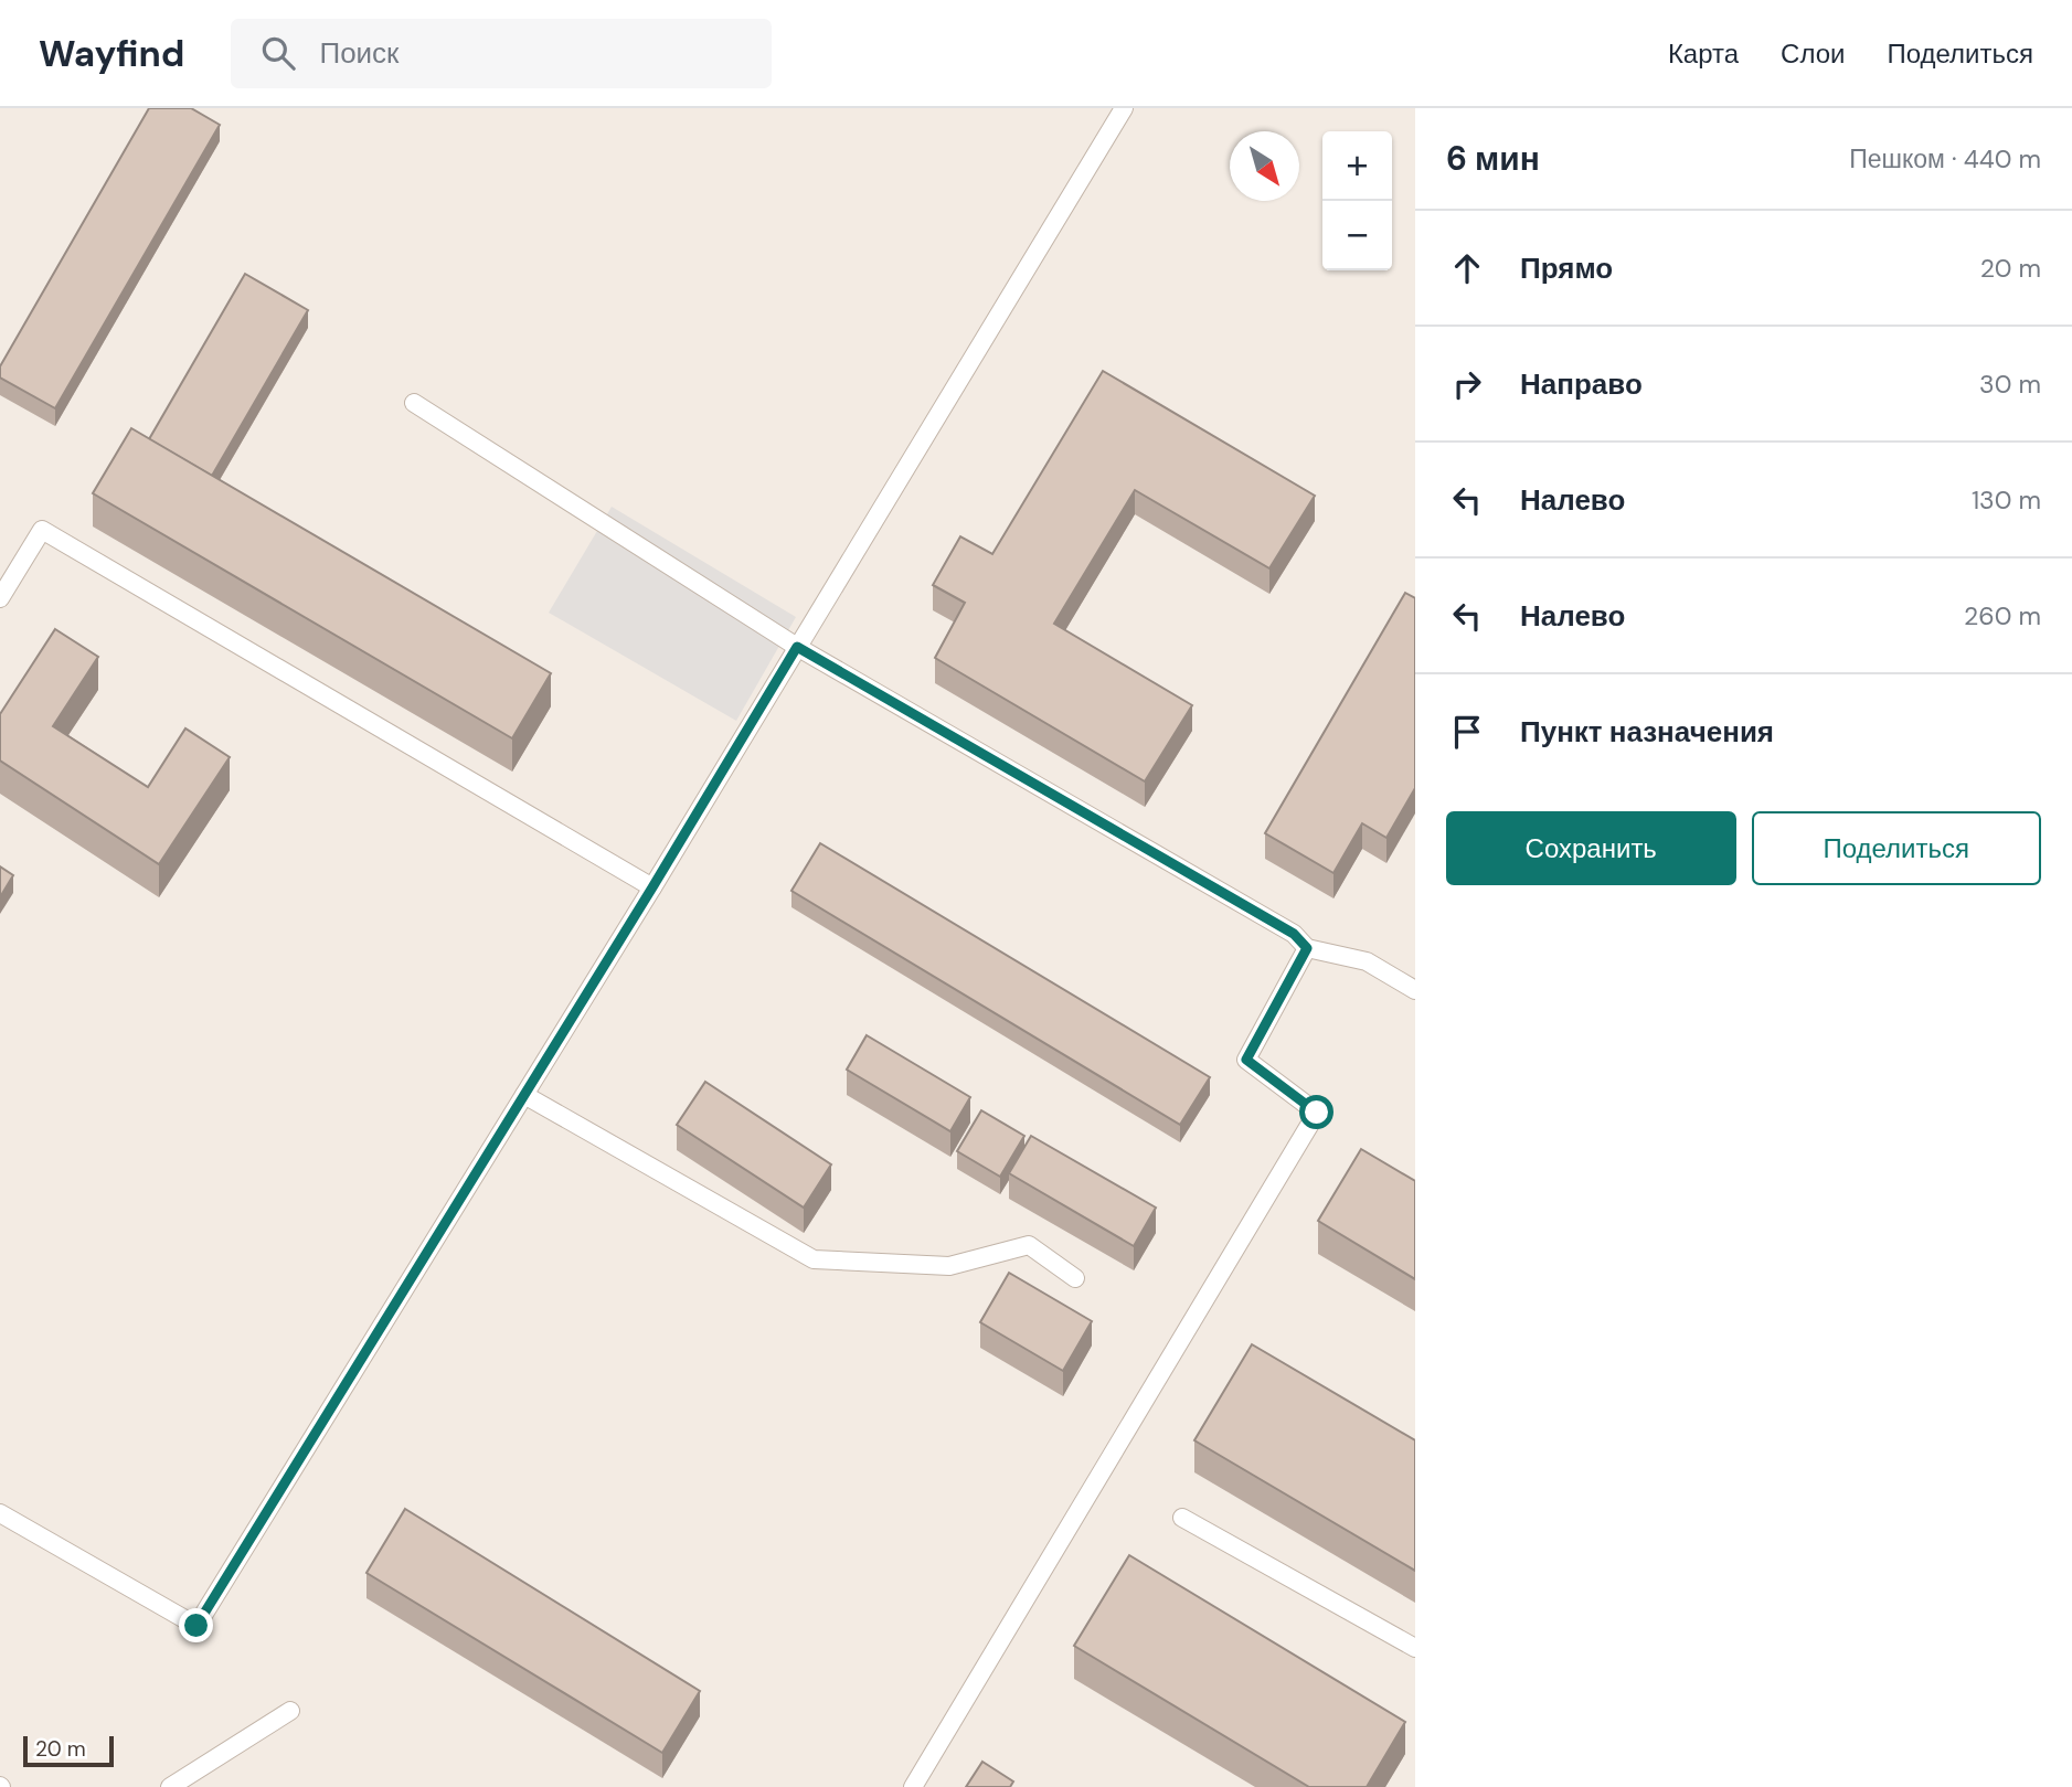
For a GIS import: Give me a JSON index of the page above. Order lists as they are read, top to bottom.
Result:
{
  "scale_bar": "20 m",
  "north": "bottom right",
  "page": {
    "header": "Wayfind",
    "search": "Поиск",
    "nav": ["Карта", "Слои", "Поделиться"],
    "heading": ["6 мин", "Пешком · 440 m"],
    "map_buttons": ["+", "−"],
    "list": [
      ["Прямо", "20 m"],
      ["Направо", "30 m"],
      ["Налево", "130 m"],
      ["Налево", "260 m"],
      "Пункт назначения"
    ],
    "buttons": ["Сохранить", "Поделиться"],
    "scale": "20 m"
  }
}
